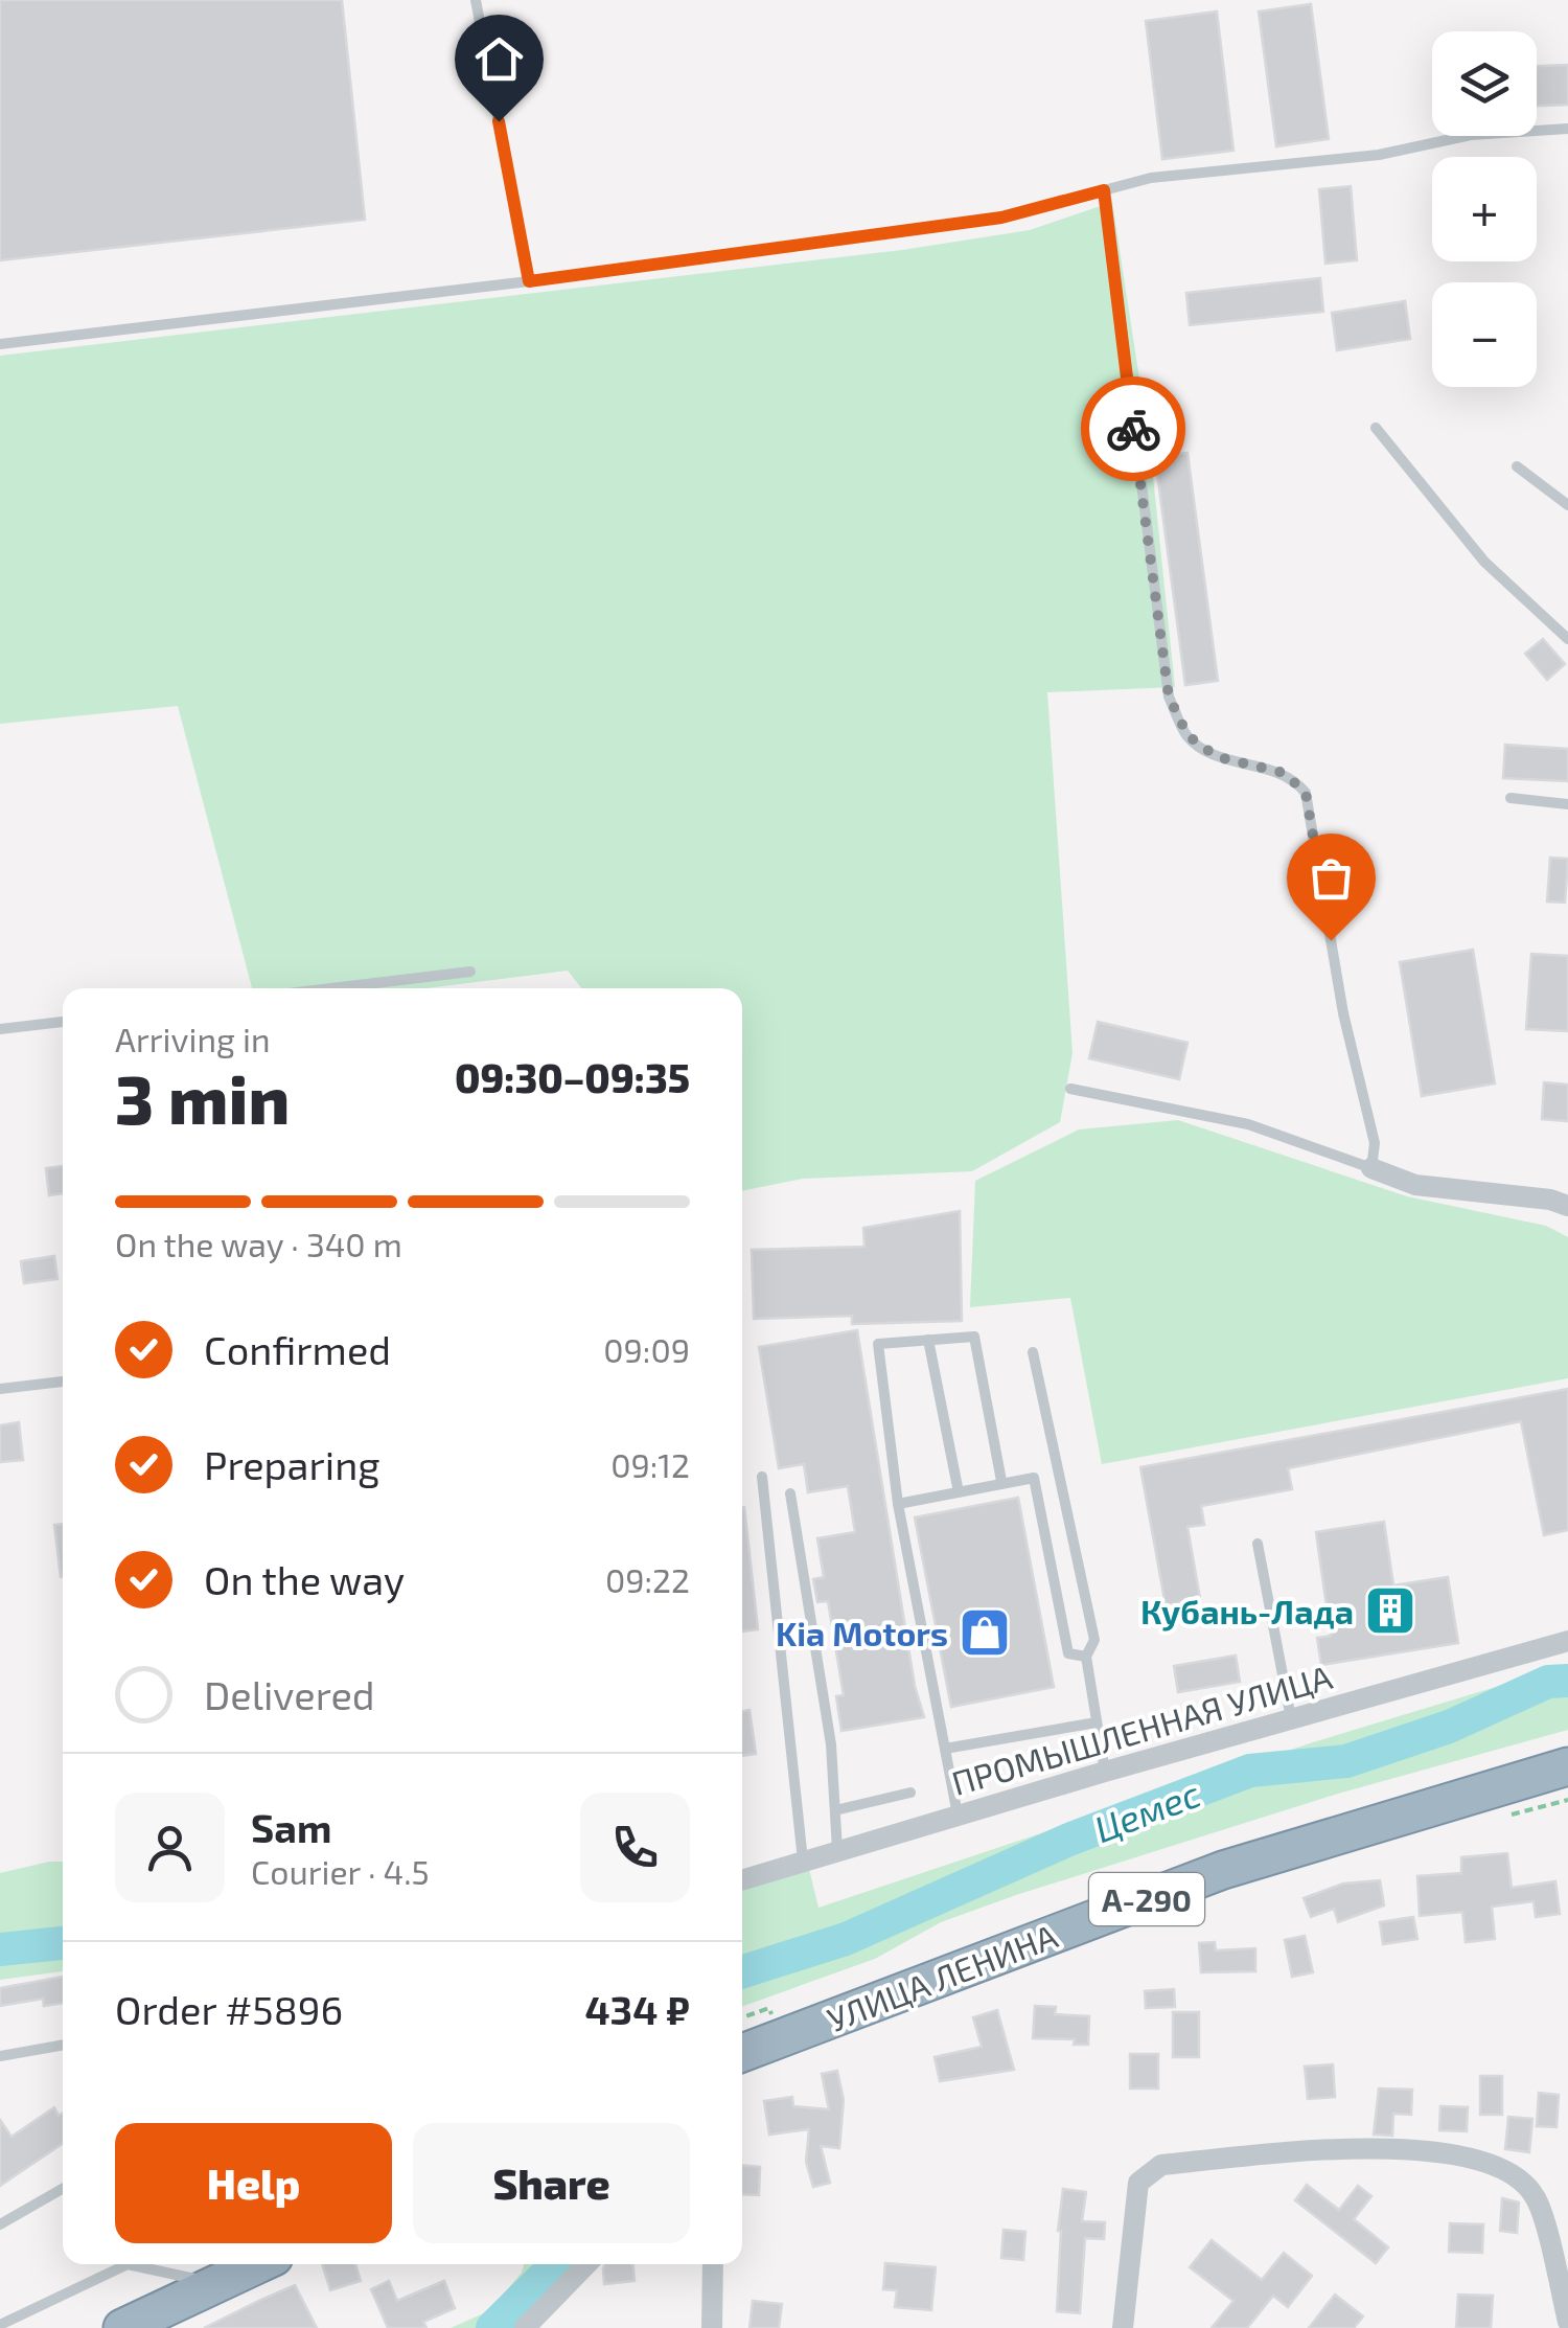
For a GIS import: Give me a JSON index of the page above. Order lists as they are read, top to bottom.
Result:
{
  "streets": {
    "highway": ["А-290", "УЛИЦА ЛЕНИНА"],
    "street": ["ПРОМЫШЛЕННАЯ УЛИЦА"]
  },
  "water": ["Цемес"],
  "places": {
    "building": ["Кубань-Лада"],
    "shop": ["Kia Motors"]
  },
  "page": {
    "map_buttons": ["+", "−"],
    "heading": ["3 min", "Arriving in", "09:30–09:35"],
    "panel": [
      "Sam",
      "Courier · 4.5",
      "Order #5896",
      "434 ₽"
    ],
    "bar": "On the way · 340 m",
    "list": [
      ["Confirmed", "09:09"],
      ["Preparing", "09:12"],
      ["On the way", "09:22"],
      "Delivered"
    ],
    "buttons": ["Help", "Share"]
  }
}
